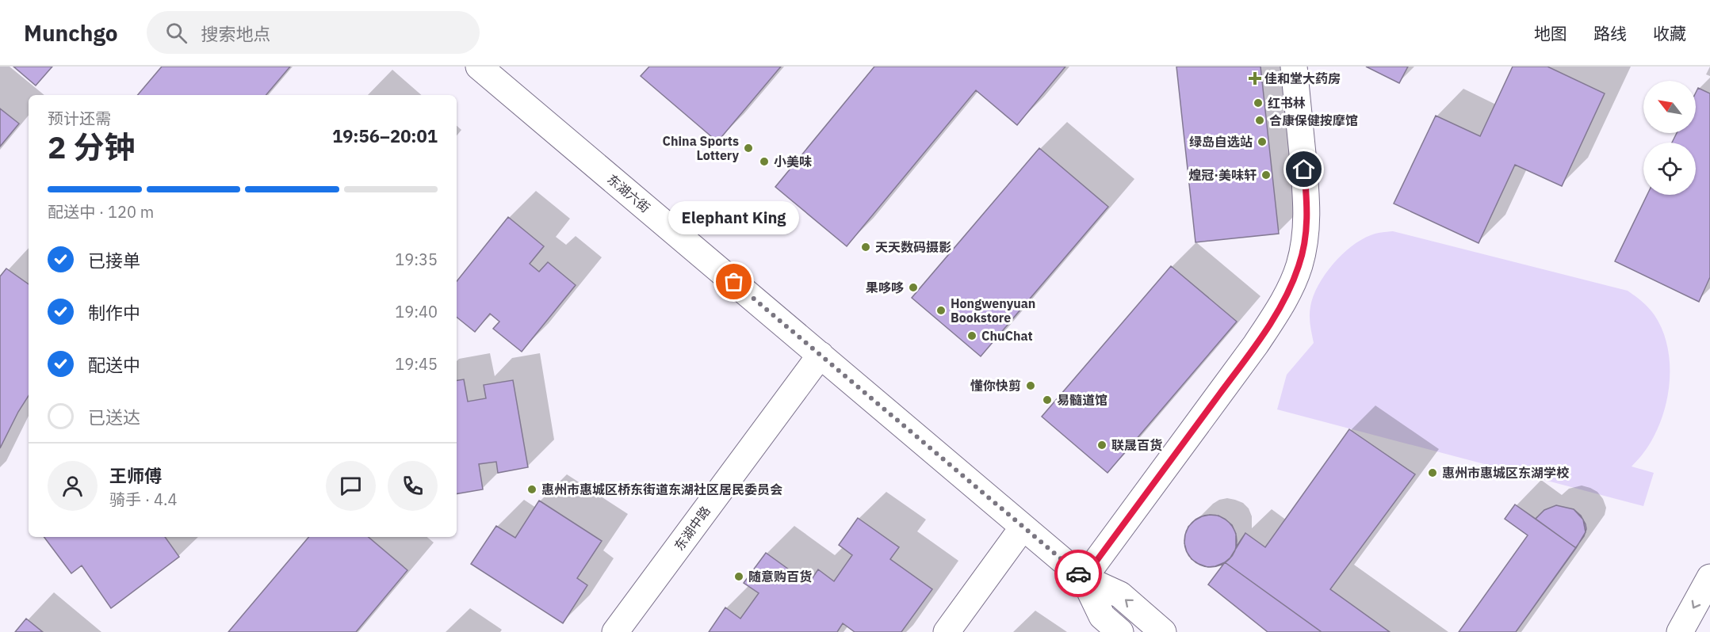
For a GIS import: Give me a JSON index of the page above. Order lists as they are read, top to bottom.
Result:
{
  "streets": {
    "street": ["东湖六街", "东湖中路"]
  },
  "crossings": [
    ["东湖六街", "东湖中路"]
  ],
  "places": {
    "health": ["佳和堂大药房"],
    "other": [
      "红书林",
      "合康保健按摩馆",
      "绿岛自选站",
      "China Sports Lottery",
      "小美味",
      "煌冠·美味轩",
      "天天数码摄影",
      "Elephant King",
      "果哆哆",
      "Hongwenyuan Bookstore",
      "ChuChat",
      "懂你快剪",
      "易髓道馆",
      "联晟百货",
      "惠州市惠城区东湖学校",
      "惠州市惠城区桥东街道东湖社区居民委员会",
      "随意购百货"
    ]
  },
  "north": "top left",
  "page": {
    "header": "Munchgo",
    "search": "搜索地点",
    "nav": ["地图", "路线", "收藏"],
    "heading": ["2 分钟", "预计还需", "19:56–20:01"],
    "panel": ["王师傅", "骑手 · 4.4"],
    "bar": "配送中 · 120 m",
    "bubble": "Elephant King",
    "list": [
      ["已接单", "19:35"],
      ["制作中", "19:40"],
      ["配送中", "19:45"],
      "已送达"
    ]
  }
}
